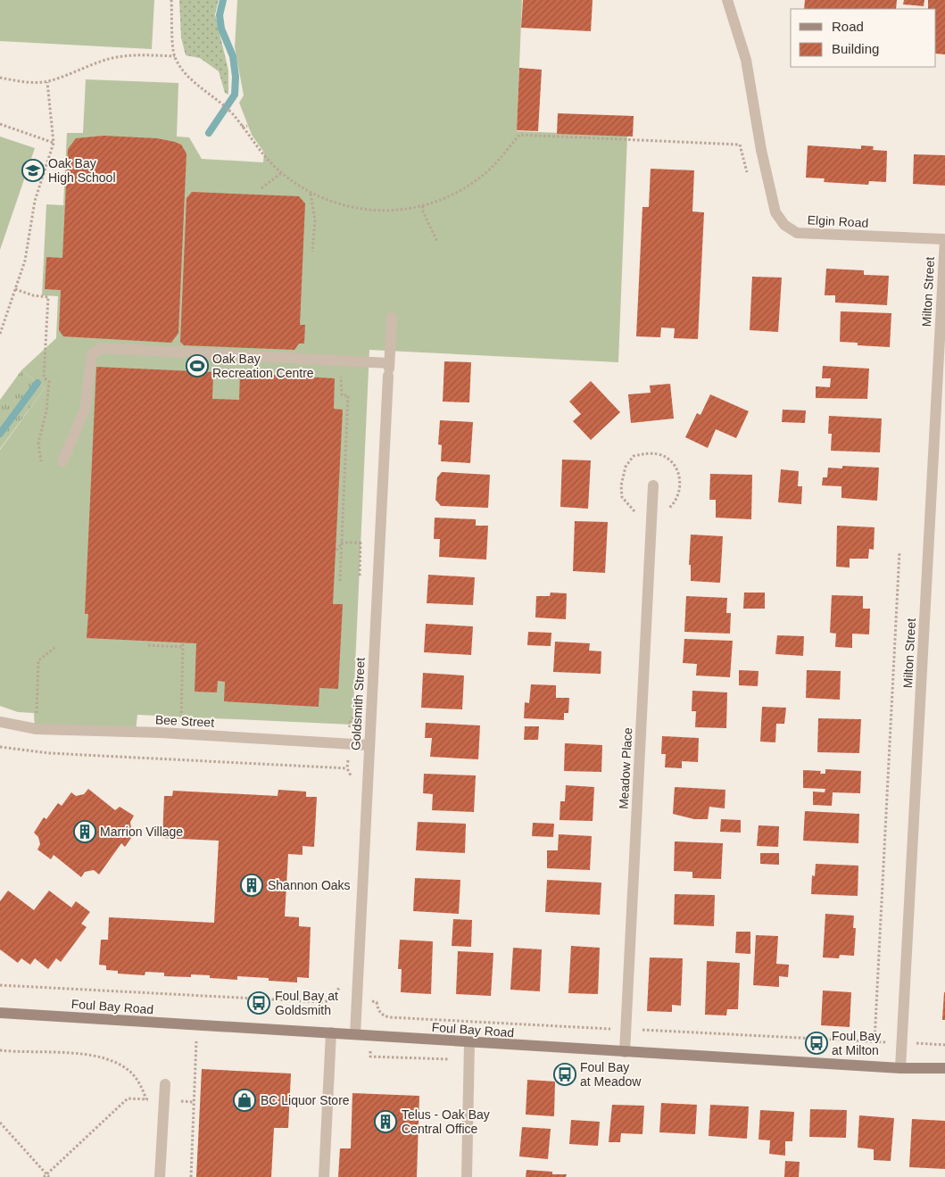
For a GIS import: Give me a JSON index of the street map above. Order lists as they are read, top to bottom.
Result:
{
  "streets": {
    "main road": ["Foul Bay Road"],
    "street": [
      "Elgin Road",
      "Milton Street",
      "Goldsmith Street",
      "Bee Street",
      "Meadow Place"
    ]
  },
  "crossings": [
    ["Elgin Road", "Milton Street"],
    ["Milton Street", "Foul Bay Road"],
    ["Goldsmith Street", "Bee Street"],
    ["Goldsmith Street", "Foul Bay Road"],
    ["Meadow Place", "Foul Bay Road"]
  ],
  "places": {
    "school or university": ["Oak Bay High School"],
    "sports": ["Oak Bay Recreation Centre"],
    "building": ["Marrion Village", "Shannon Oaks", "Telus - Oak Bay Central Office"],
    "bus stop": ["Foul Bay at Goldsmith", "Foul Bay at Milton", "Foul Bay at Meadow"],
    "shop": ["BC Liquor Store"]
  },
  "legend": ["Road", "Building"]
}
